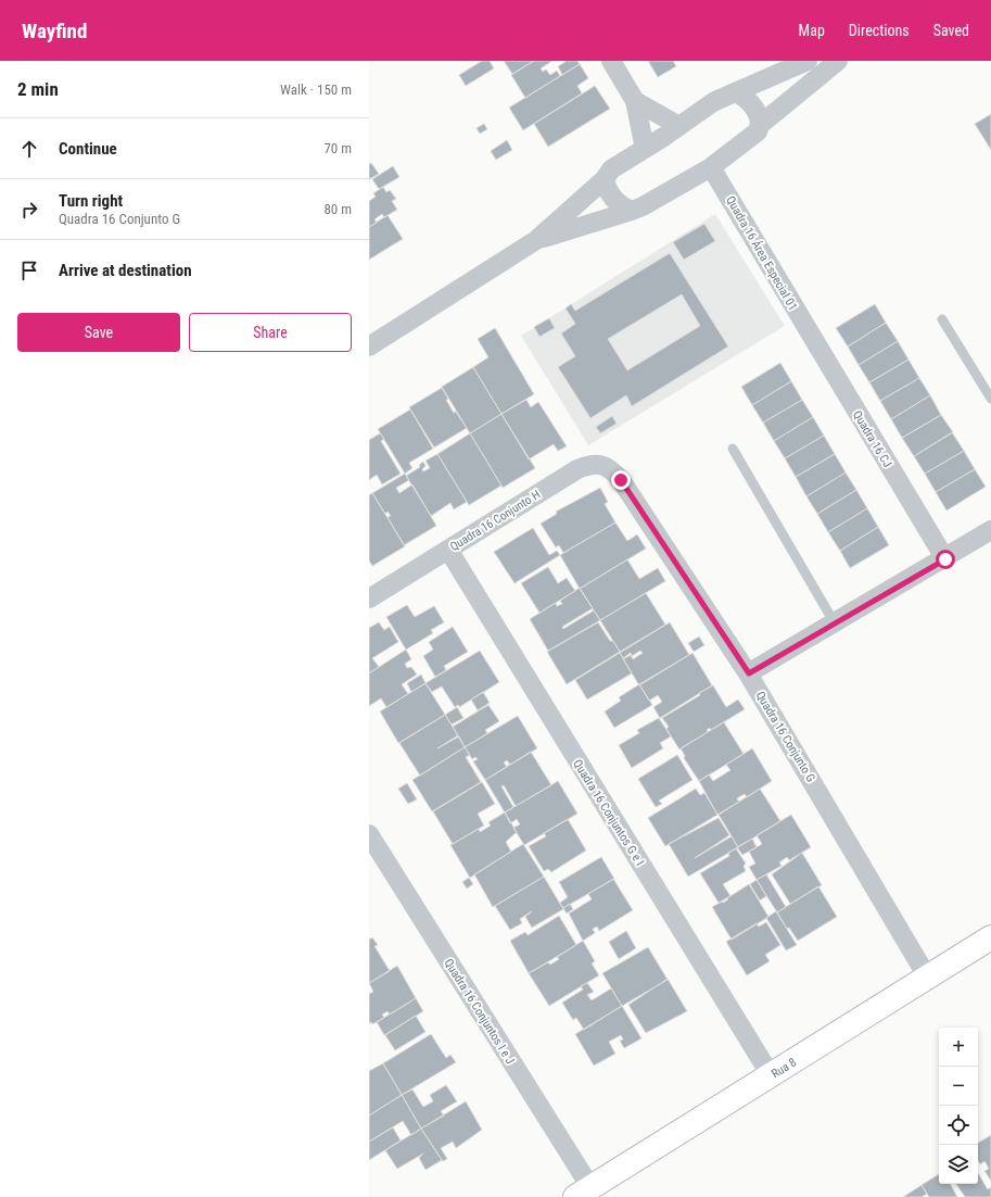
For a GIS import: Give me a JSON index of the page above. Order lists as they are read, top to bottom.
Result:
{
  "streets": {
    "main road": ["Rua 8"],
    "street": [
      "Quadra 16 Área Especial 01",
      "Quadra 16 CJ",
      "Quadra 16 Conjunto H",
      "Quadra 16 Conjunto G",
      "Quadra 16 Conjuntos G e I",
      "Quadra 16 Conjuntos I e J"
    ]
  },
  "crossings": [
    ["Quadra 16 Área Especial 01", "Quadra 16 CJ"],
    ["Quadra 16 Conjunto H", "Quadra 16 Conjunto G"],
    ["Quadra 16 Conjunto H", "Quadra 16 Conjuntos G e I"],
    ["Quadra 16 Conjunto G", "Rua 8"],
    ["Quadra 16 Conjuntos G e I", "Rua 8"],
    ["Quadra 16 Conjuntos I e J", "Rua 8"]
  ],
  "page": {
    "header": "Wayfind",
    "nav": ["Map", "Directions", "Saved"],
    "heading": ["2 min", "Walk · 150 m"],
    "list": [
      ["Continue", "70 m"],
      ["Turn right", "Quadra 16 Conjunto G", "80 m"],
      "Arrive at destination"
    ],
    "buttons": ["Save", "Share"],
    "map_buttons": ["+", "−"]
  }
}
